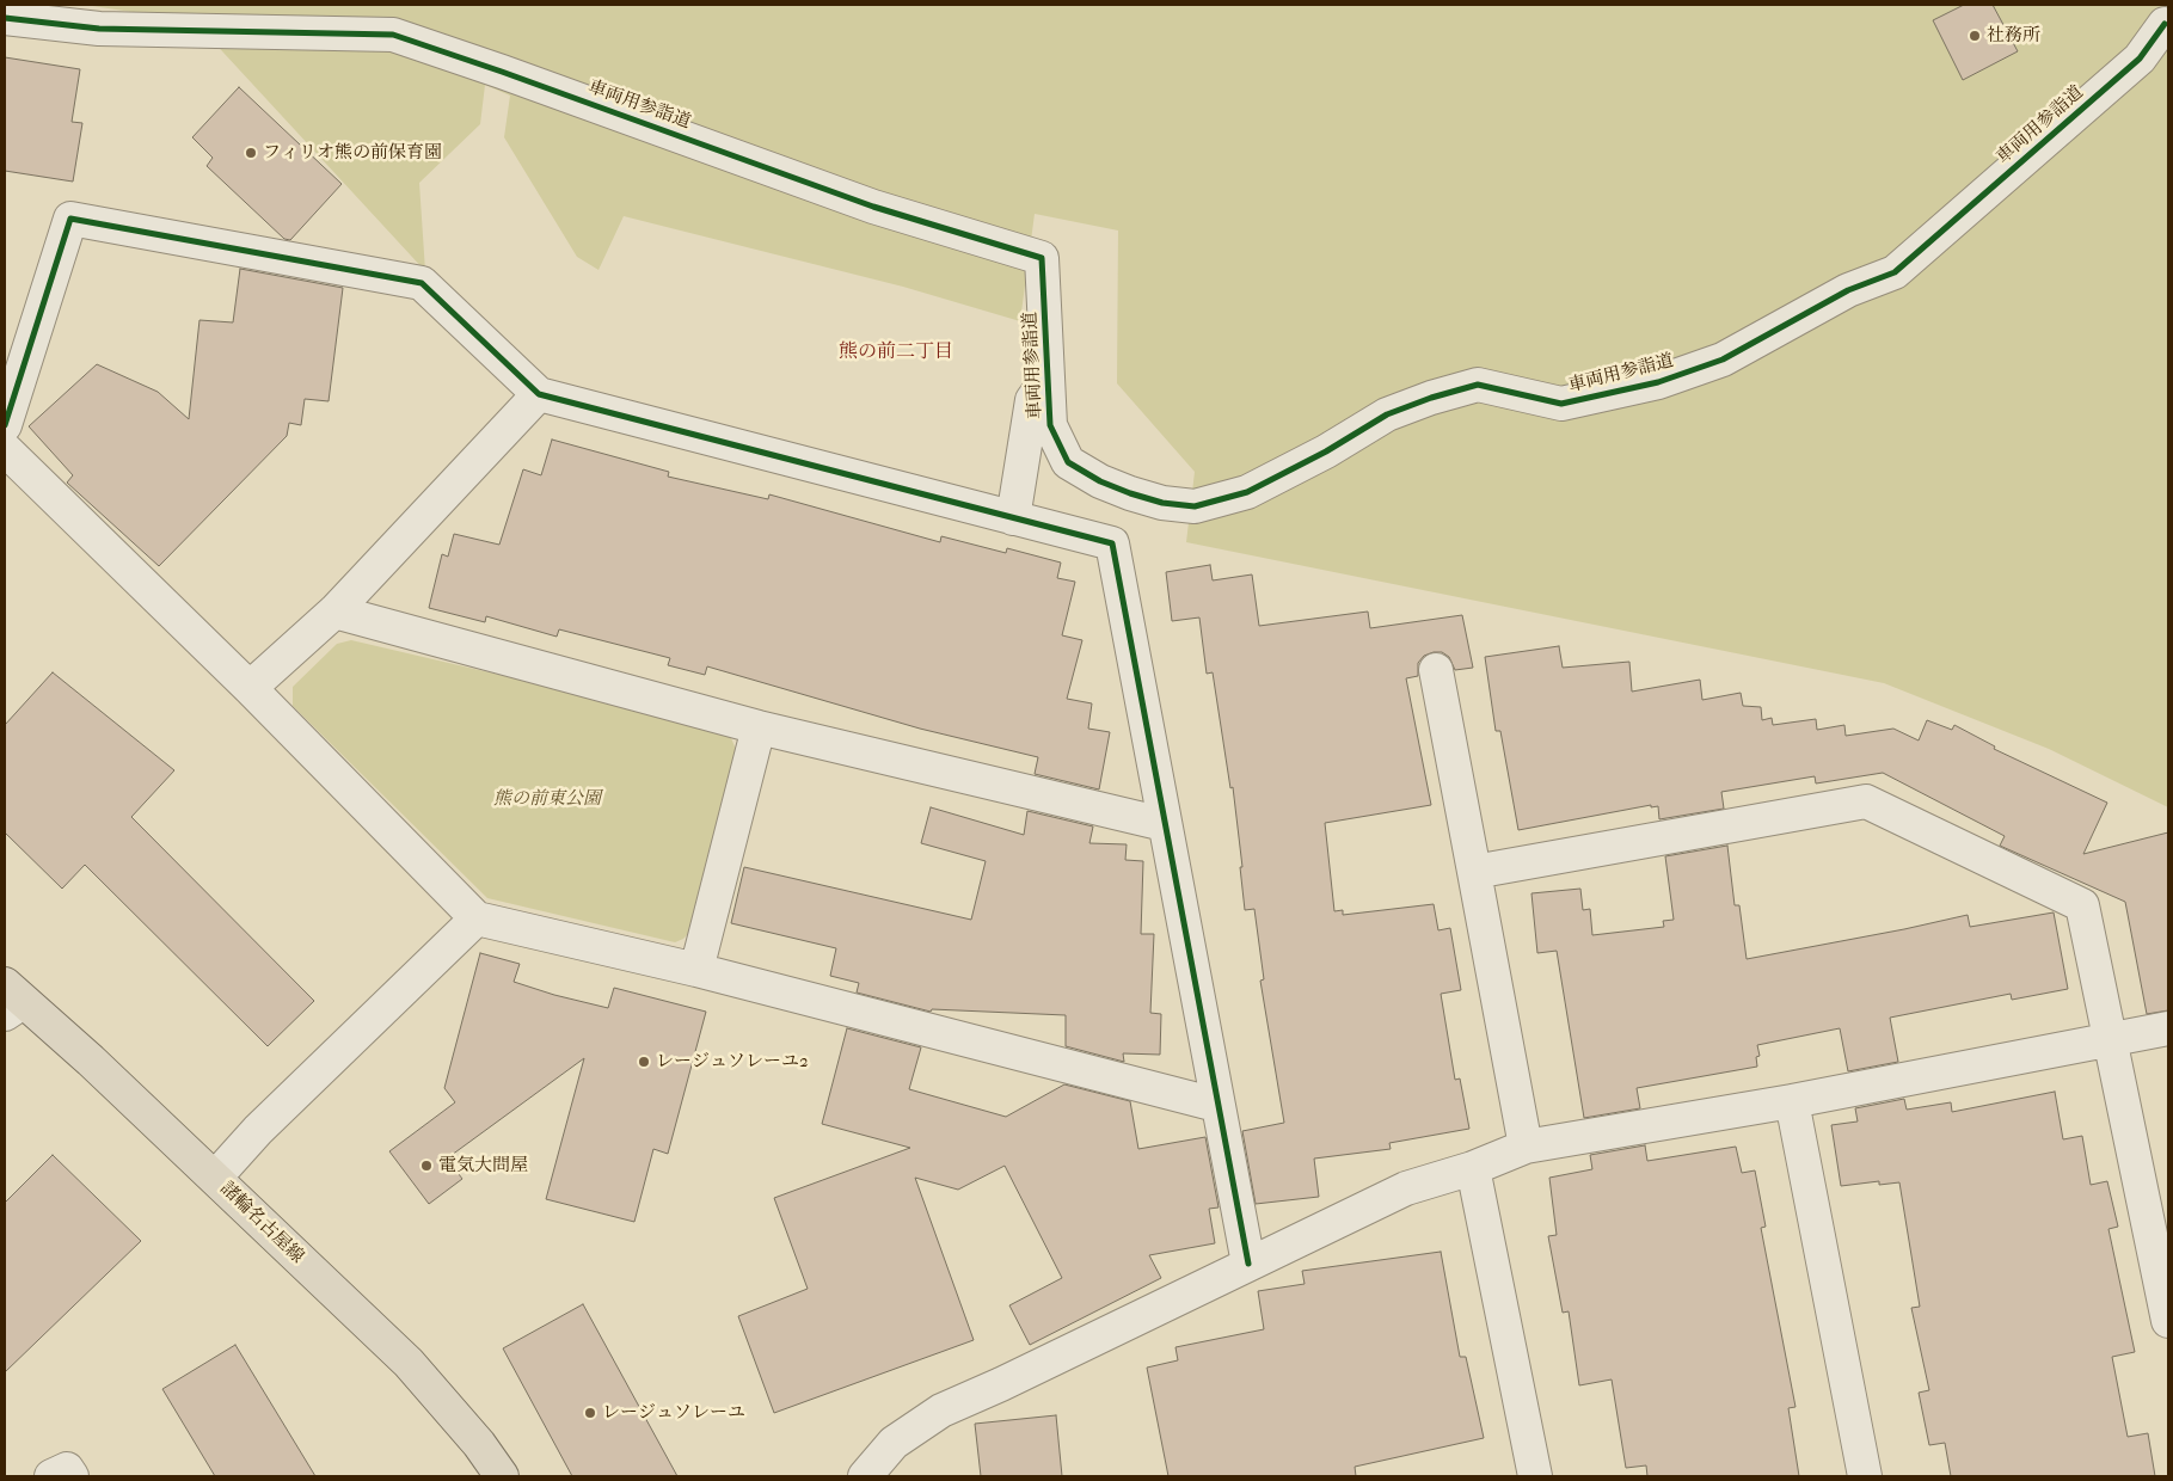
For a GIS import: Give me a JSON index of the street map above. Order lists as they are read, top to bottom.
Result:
{
  "streets": {
    "main road": ["諸輪名古屋線"],
    "street": ["車両用参詣道"]
  },
  "districts": ["熊の前二丁目"],
  "parks": ["熊の前東公園"],
  "places": [
    "社務所",
    "フィリオ熊の前保育園",
    "レージュソレーユ2",
    "電気大問屋",
    "レージュソレーユ"
  ]
}
